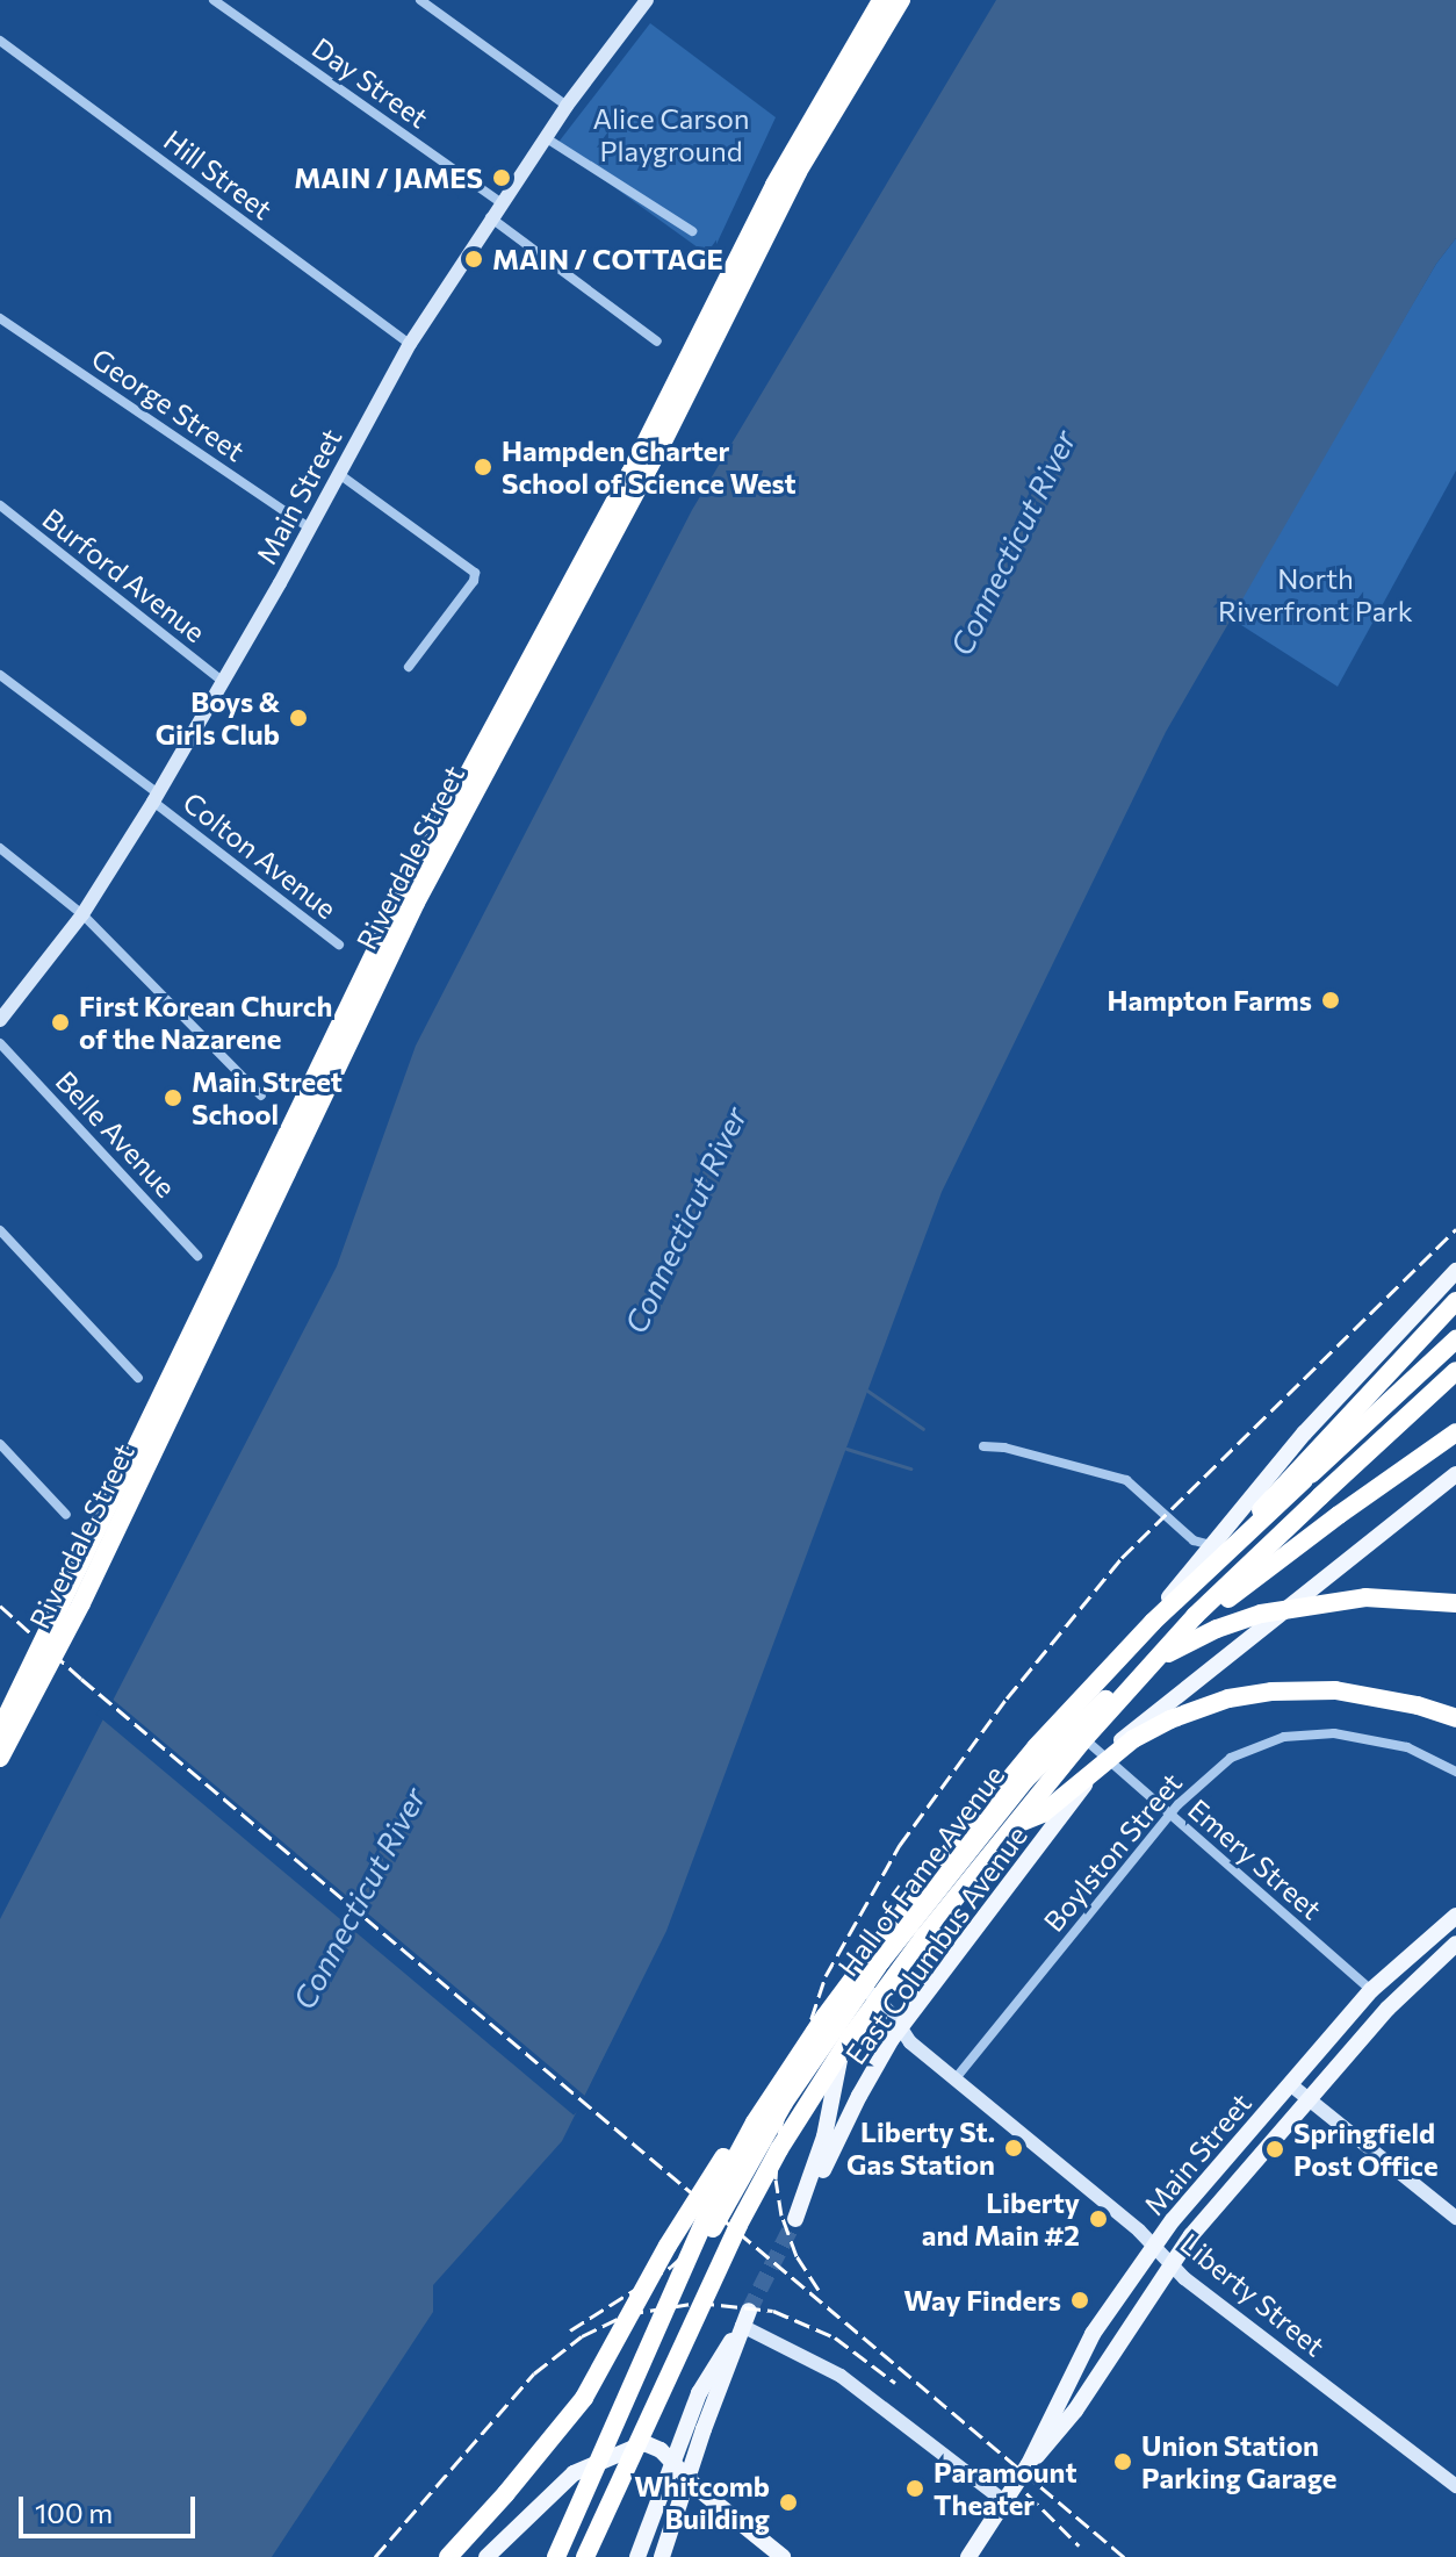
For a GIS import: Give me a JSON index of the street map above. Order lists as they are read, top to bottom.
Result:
{
  "streets": {
    "highway": ["Riverdale Street"],
    "main road": [
      "Main Street",
      "Hall of Fame Avenue",
      "East Columbus Avenue",
      "Liberty Street"
    ],
    "street": [
      "Day Street",
      "Hill Street",
      "George Street",
      "Burford Avenue",
      "Colton Avenue",
      "Belle Avenue",
      "Boylston Street",
      "Emery Street"
    ]
  },
  "crossings": [
    ["Day Street", "Main Street"],
    ["Hill Street", "Main Street"],
    ["George Street", "Main Street"],
    ["Main Street", "Burford Avenue"],
    ["Main Street", "Colton Avenue"],
    ["Main Street", "Emery Street"],
    ["Main Street", "Liberty Street"],
    ["Boylston Street", "Emery Street"],
    ["Boylston Street", "Liberty Street"],
    ["Emery Street", "Hall of Fame Avenue"],
    ["Emery Street", "East Columbus Avenue"],
    ["Hall of Fame Avenue", "East Columbus Avenue"],
    ["Hall of Fame Avenue", "Liberty Street"],
    ["East Columbus Avenue", "Liberty Street"]
  ],
  "water": ["Connecticut River"],
  "parks": ["Alice Carson Playground", "North Riverfront Park"],
  "places": [
    "MAIN / JAMES",
    "MAIN / COTTAGE",
    "Hampden Charter School of Science West",
    "Boys & Girls Club",
    "Hampton Farms",
    "First Korean Church of the Nazarene",
    "Main Street School",
    "Liberty St. Gas Station",
    "Springfield Post Office",
    "Liberty and Main #2",
    "Way Finders",
    "Union Station Parking Garage",
    "Paramount Theater",
    "Whitcomb Building"
  ],
  "scale_bar": "100 m"
}
